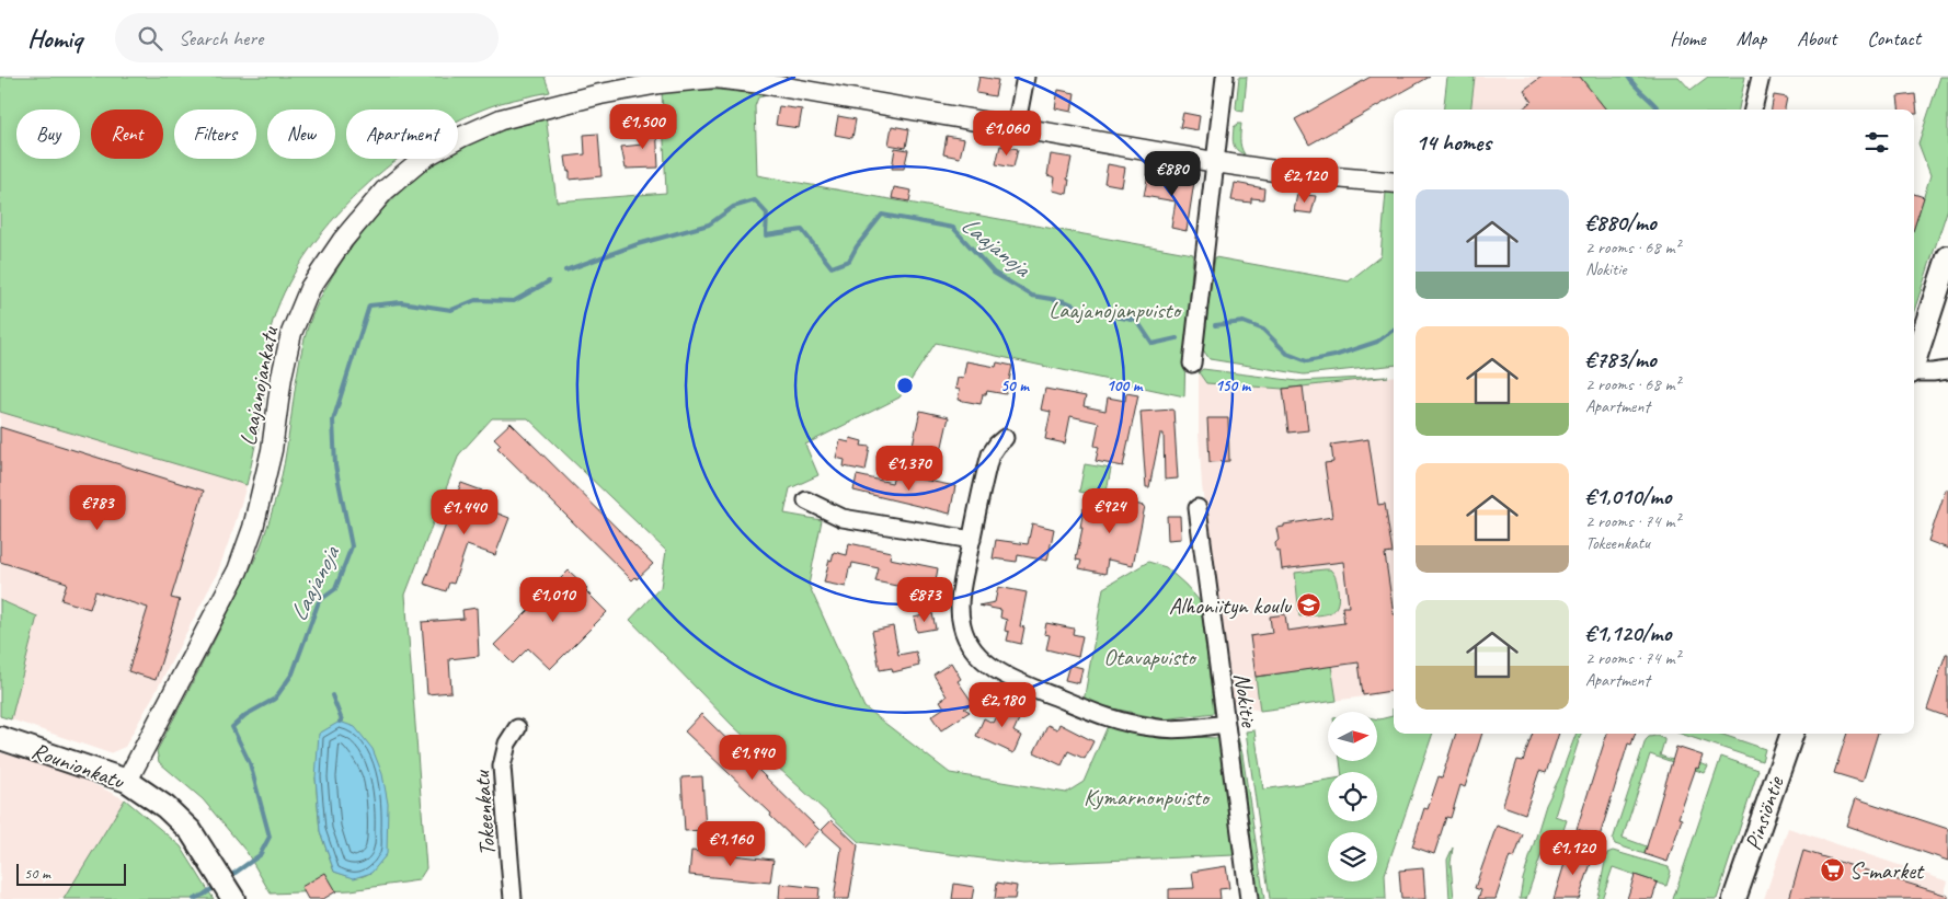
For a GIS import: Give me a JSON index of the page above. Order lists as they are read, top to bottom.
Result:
{
  "streets": {
    "main road": ["Rounionkatu", "Pinsiöntie"],
    "street": ["Laajanojankatu", "Nokitie", "Tokeenkatu"]
  },
  "crossings": [
    ["Laajanojankatu", "Rounionkatu"]
  ],
  "water": ["Laajanoja"],
  "parks": ["Laajanojanpuisto", "Otavapuisto", "Kymarnonpuisto"],
  "places": {
    "school or university": ["Alhoniityn koulu"],
    "supermarket": ["S-market"]
  },
  "scale_bar": "50 m",
  "north": "right",
  "page": {
    "header": "Homiq",
    "search": "Search here",
    "nav": [
      "Home",
      "Map",
      "About",
      "Contact"
    ],
    "price": [
      "€1,500",
      "€1,060",
      "€880",
      "€2,120",
      "€1,370",
      "€783",
      "€924",
      "€1,440",
      "€1,010",
      "€873",
      "€2,180",
      "€1,940",
      "€1,160",
      "€1,120"
    ],
    "chip": [
      "Buy",
      "Rent",
      "Filters",
      "New",
      "Apartment"
    ],
    "heading": "14 homes",
    "list": [
      {
        "name": "€880/mo",
        "note": "2 rooms · 68 m² · Nokitie"
      },
      {
        "name": "€783/mo",
        "note": "2 rooms · 68 m² · Apartment"
      },
      {
        "name": "€1,010/mo",
        "note": "2 rooms · 74 m² · Tokeenkatu"
      },
      {
        "name": "€1,120/mo",
        "note": "2 rooms · 74 m² · Apartment"
      }
    ],
    "scale": "50 m"
  },
  "rings": ["50 m", "100 m", "150 m"]
}
